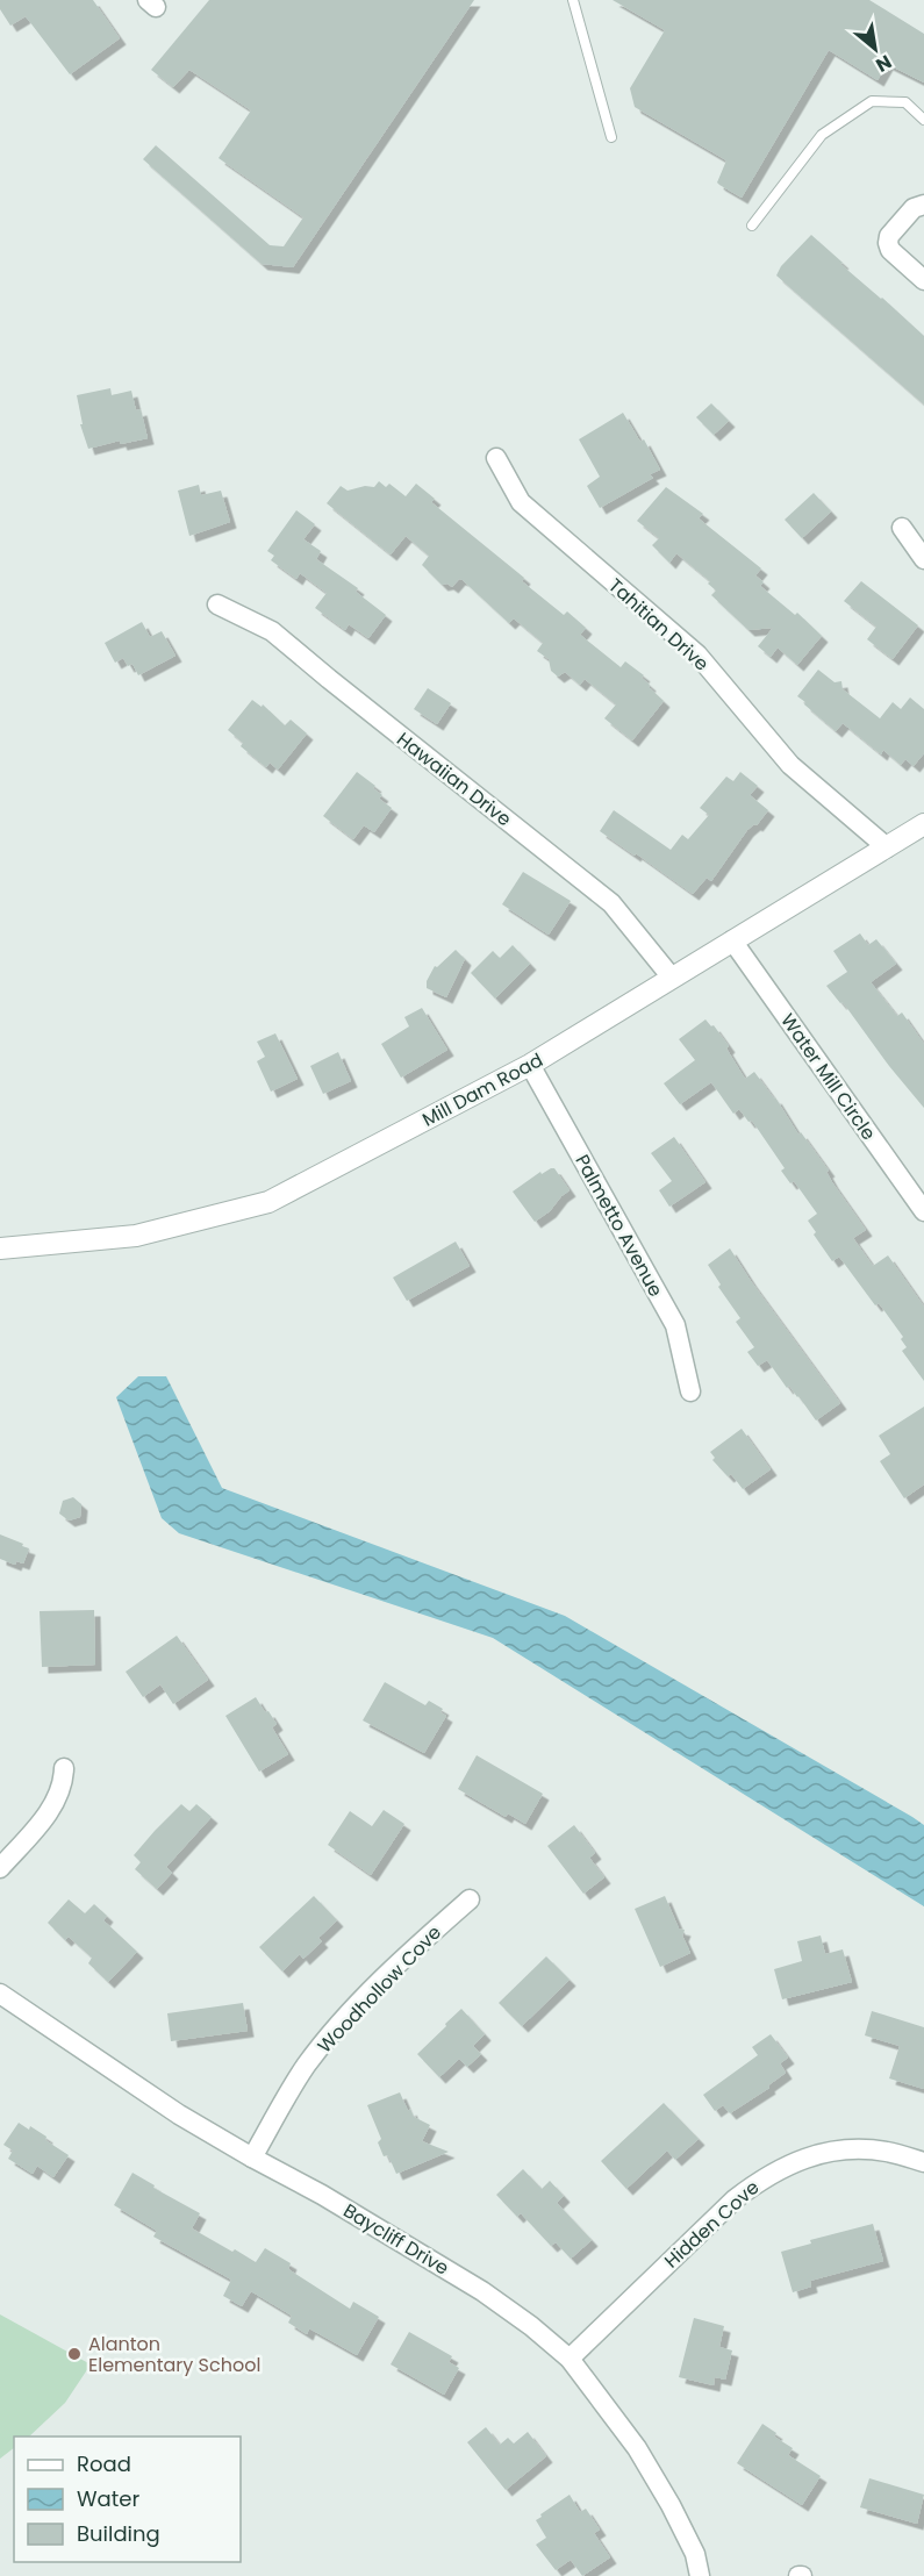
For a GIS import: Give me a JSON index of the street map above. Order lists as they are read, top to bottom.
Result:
{
  "streets": {
    "street": [
      "Tahitian Drive",
      "Hawaiian Drive",
      "Water Mill Circle",
      "Mill Dam Road",
      "Palmetto Avenue",
      "Woodhollow Cove",
      "Hidden Cove",
      "Baycliff Drive"
    ]
  },
  "crossings": [
    ["Tahitian Drive", "Mill Dam Road"],
    ["Hawaiian Drive", "Mill Dam Road"],
    ["Water Mill Circle", "Mill Dam Road"],
    ["Mill Dam Road", "Palmetto Avenue"],
    ["Woodhollow Cove", "Baycliff Drive"],
    ["Hidden Cove", "Baycliff Drive"]
  ],
  "places": ["Alanton Elementary School"],
  "legend": ["Road", "Water", "Building"],
  "north": "bottom right"
}
